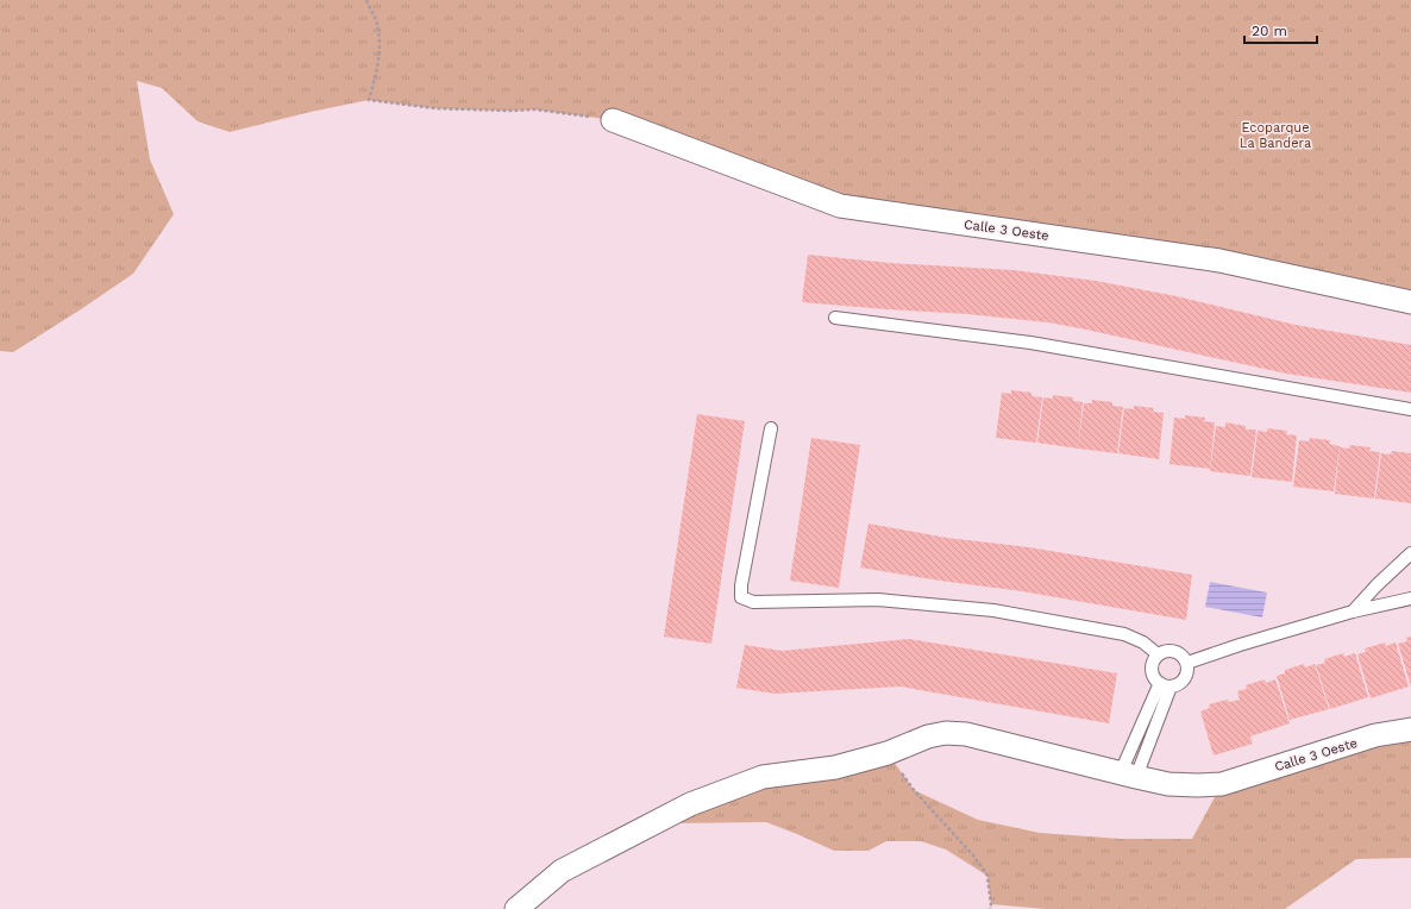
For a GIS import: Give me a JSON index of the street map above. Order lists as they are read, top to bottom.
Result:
{
  "streets": {
    "street": ["Calle 3 Oeste"]
  },
  "parks": ["Ecoparque La Bandera"],
  "scale_bar": "20 m"
}
